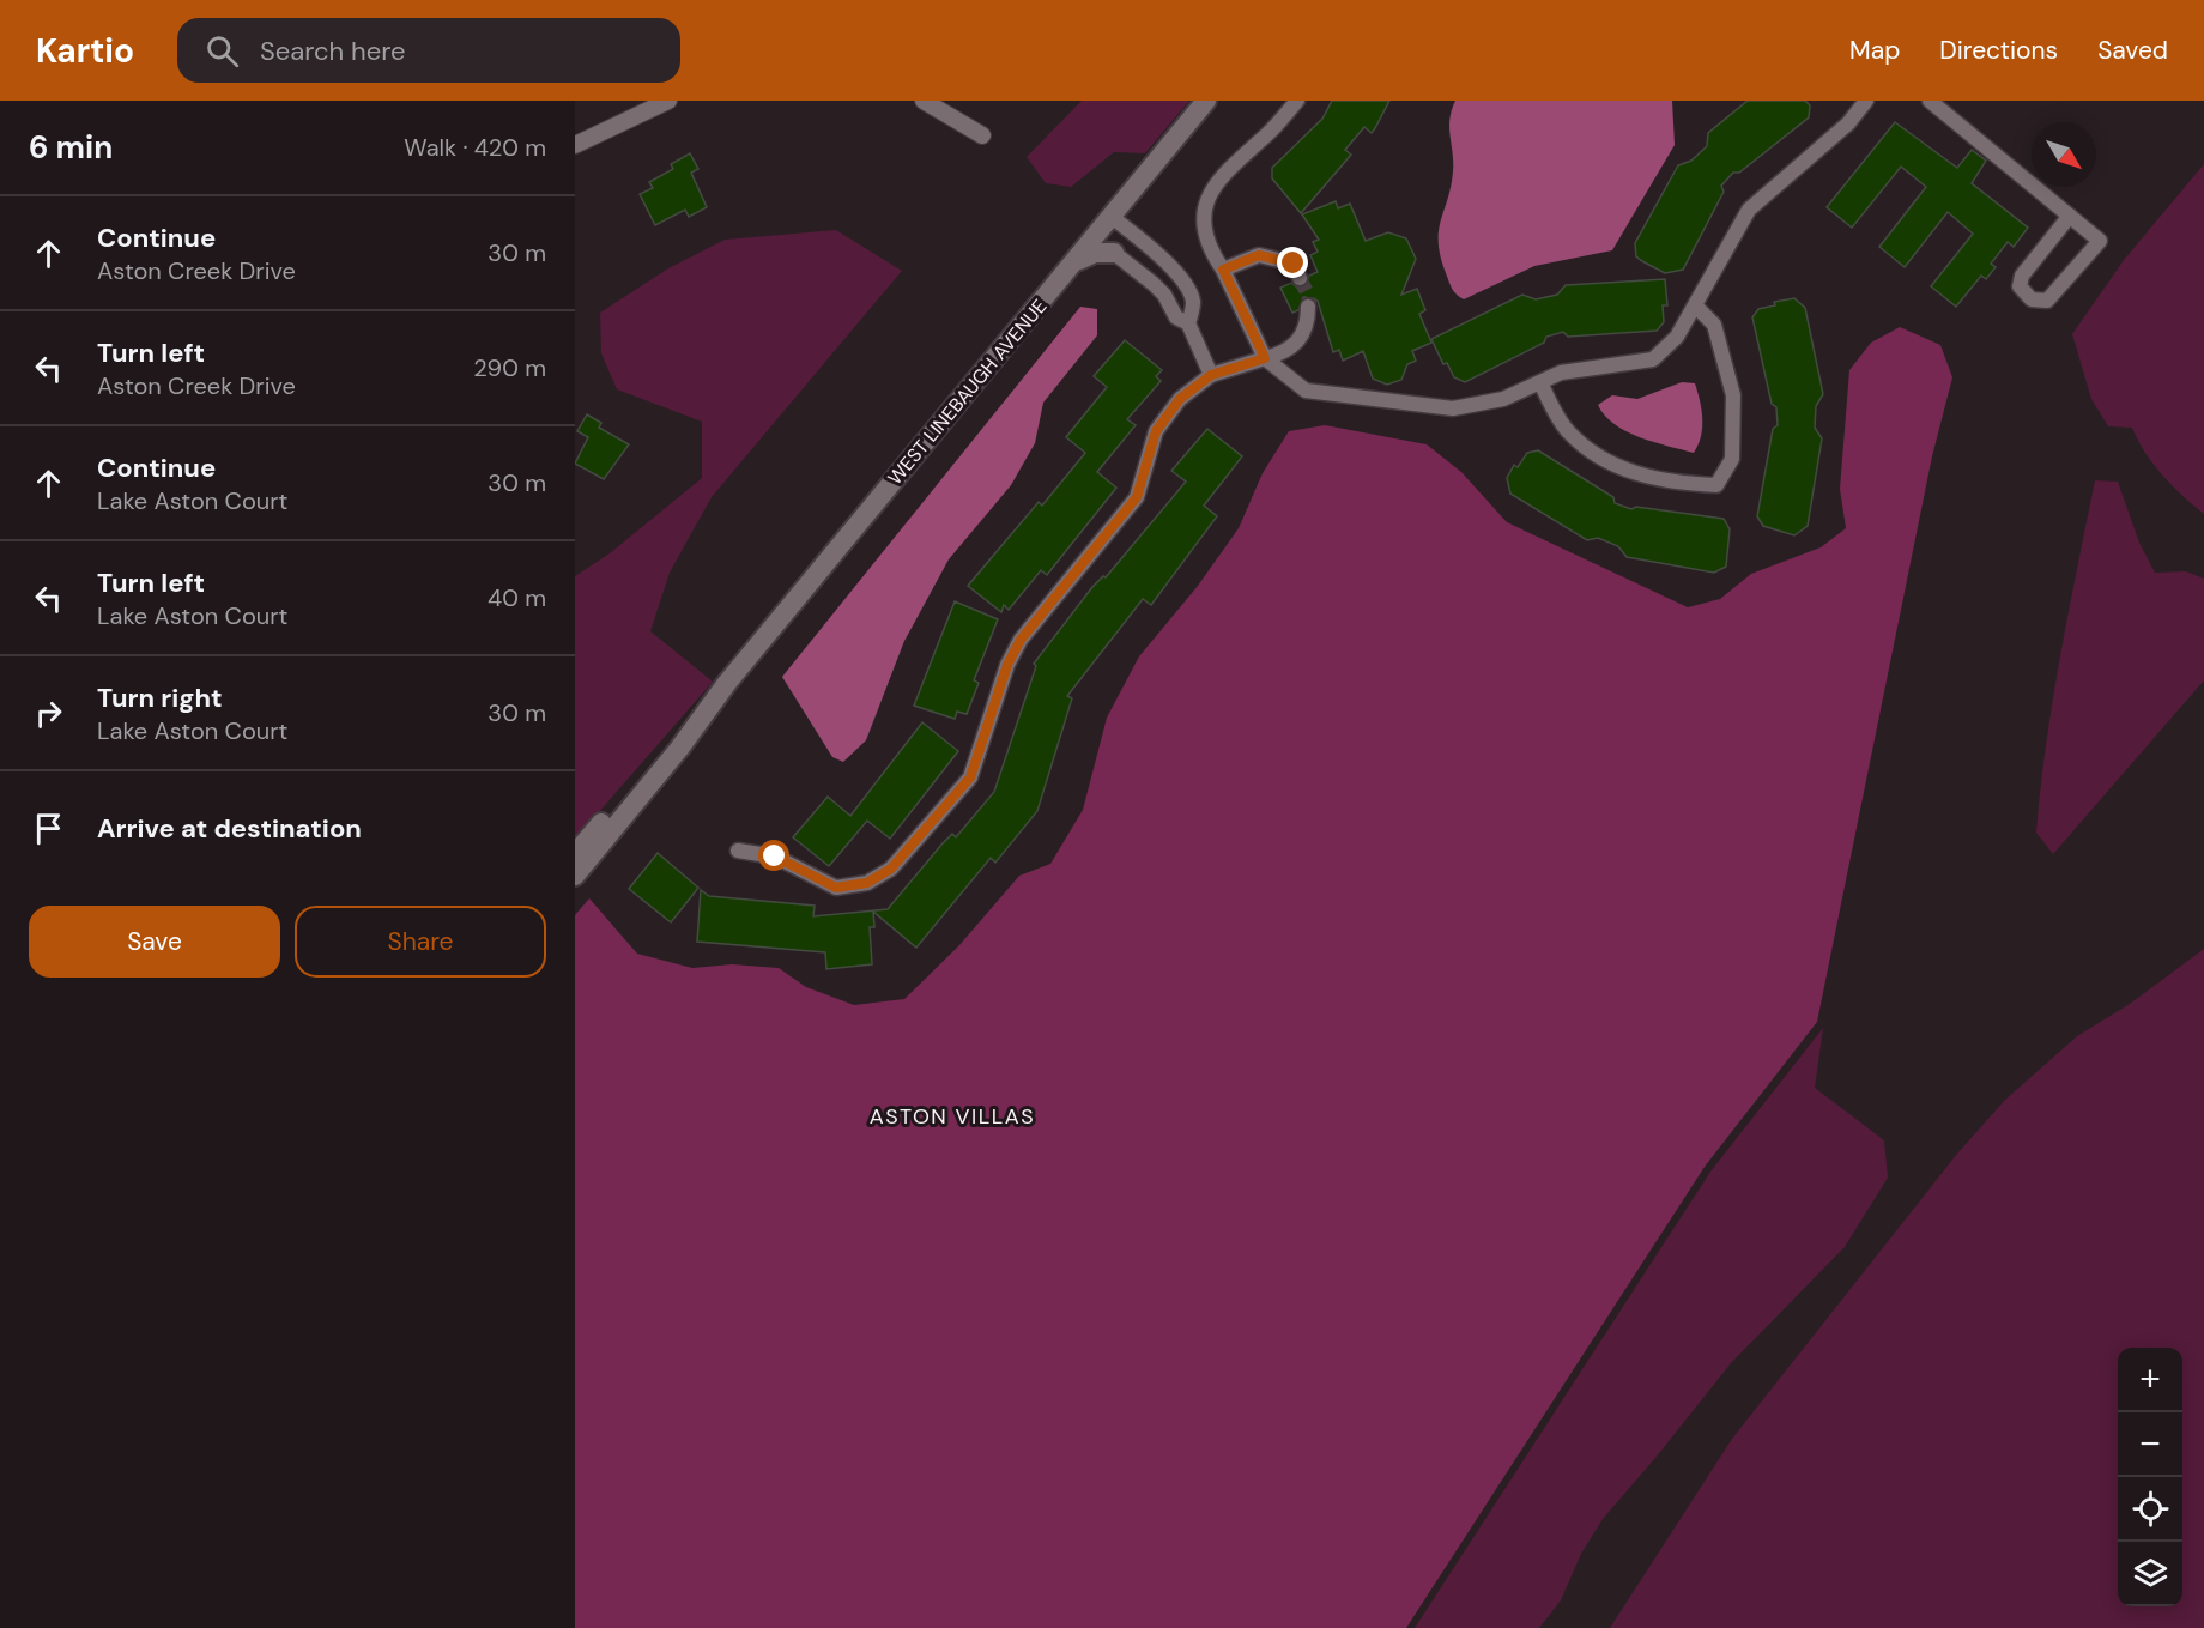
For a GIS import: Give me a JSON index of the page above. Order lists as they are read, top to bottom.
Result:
{
  "streets": {
    "main road": ["WEST LINEBAUGH AVENUE"]
  },
  "districts": ["ASTON VILLAS"],
  "north": "bottom right",
  "page": {
    "header": "Kartio",
    "search": "Search here",
    "nav": ["Map", "Directions", "Saved"],
    "heading": ["6 min", "Walk · 420 m"],
    "list": [
      ["Continue", "Aston Creek Drive", "30 m"],
      ["Turn left", "Aston Creek Drive", "290 m"],
      ["Continue", "Lake Aston Court", "30 m"],
      ["Turn left", "Lake Aston Court", "40 m"],
      ["Turn right", "Lake Aston Court", "30 m"],
      "Arrive at destination"
    ],
    "buttons": ["Save", "Share"],
    "map_buttons": ["+", "−"]
  }
}
